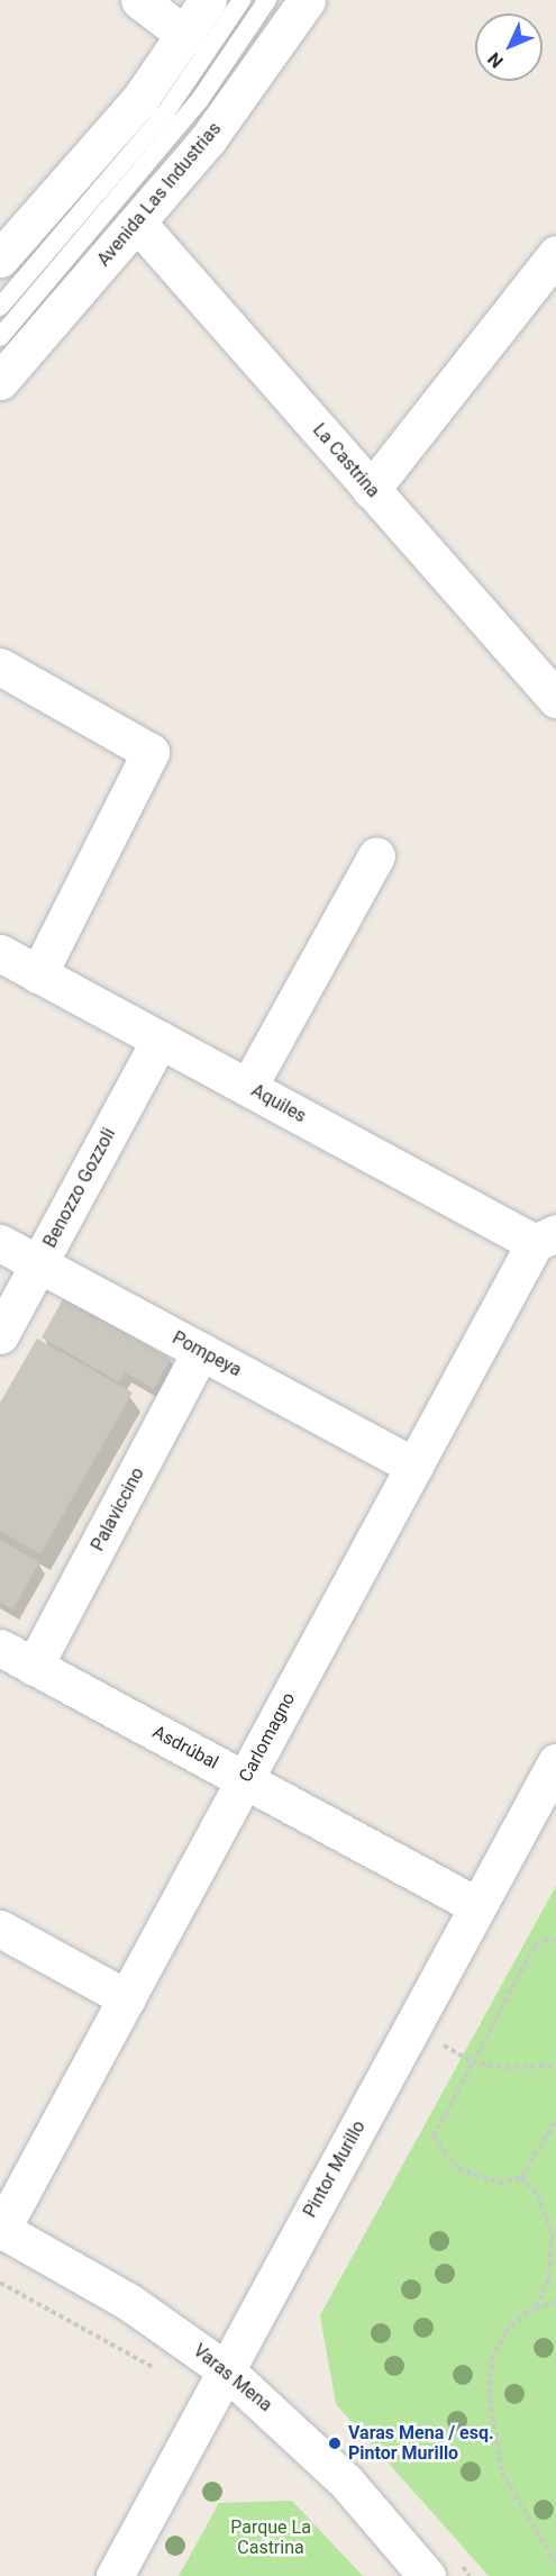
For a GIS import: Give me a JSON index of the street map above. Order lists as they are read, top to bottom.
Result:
{
  "streets": {
    "street": [
      "Avenida Las Industrias",
      "La Castrina",
      "Aquiles",
      "Benozzo Gozzoli",
      "Pompeya",
      "Palaviccino",
      "Carlomagno",
      "Asdrúbal",
      "Pintor Murillo",
      "Varas Mena"
    ]
  },
  "crossings": [
    ["Avenida Las Industrias", "La Castrina"],
    ["Aquiles", "Benozzo Gozzoli"],
    ["Aquiles", "Carlomagno"],
    ["Benozzo Gozzoli", "Pompeya"],
    ["Pompeya", "Palaviccino"],
    ["Pompeya", "Carlomagno"],
    ["Palaviccino", "Asdrúbal"],
    ["Carlomagno", "Asdrúbal"],
    ["Carlomagno", "Varas Mena"],
    ["Asdrúbal", "Pintor Murillo"],
    ["Pintor Murillo", "Varas Mena"]
  ],
  "parks": ["Parque La Castrina"],
  "places": ["Varas Mena / esq. Pintor Murillo"],
  "north": "bottom left"
}
